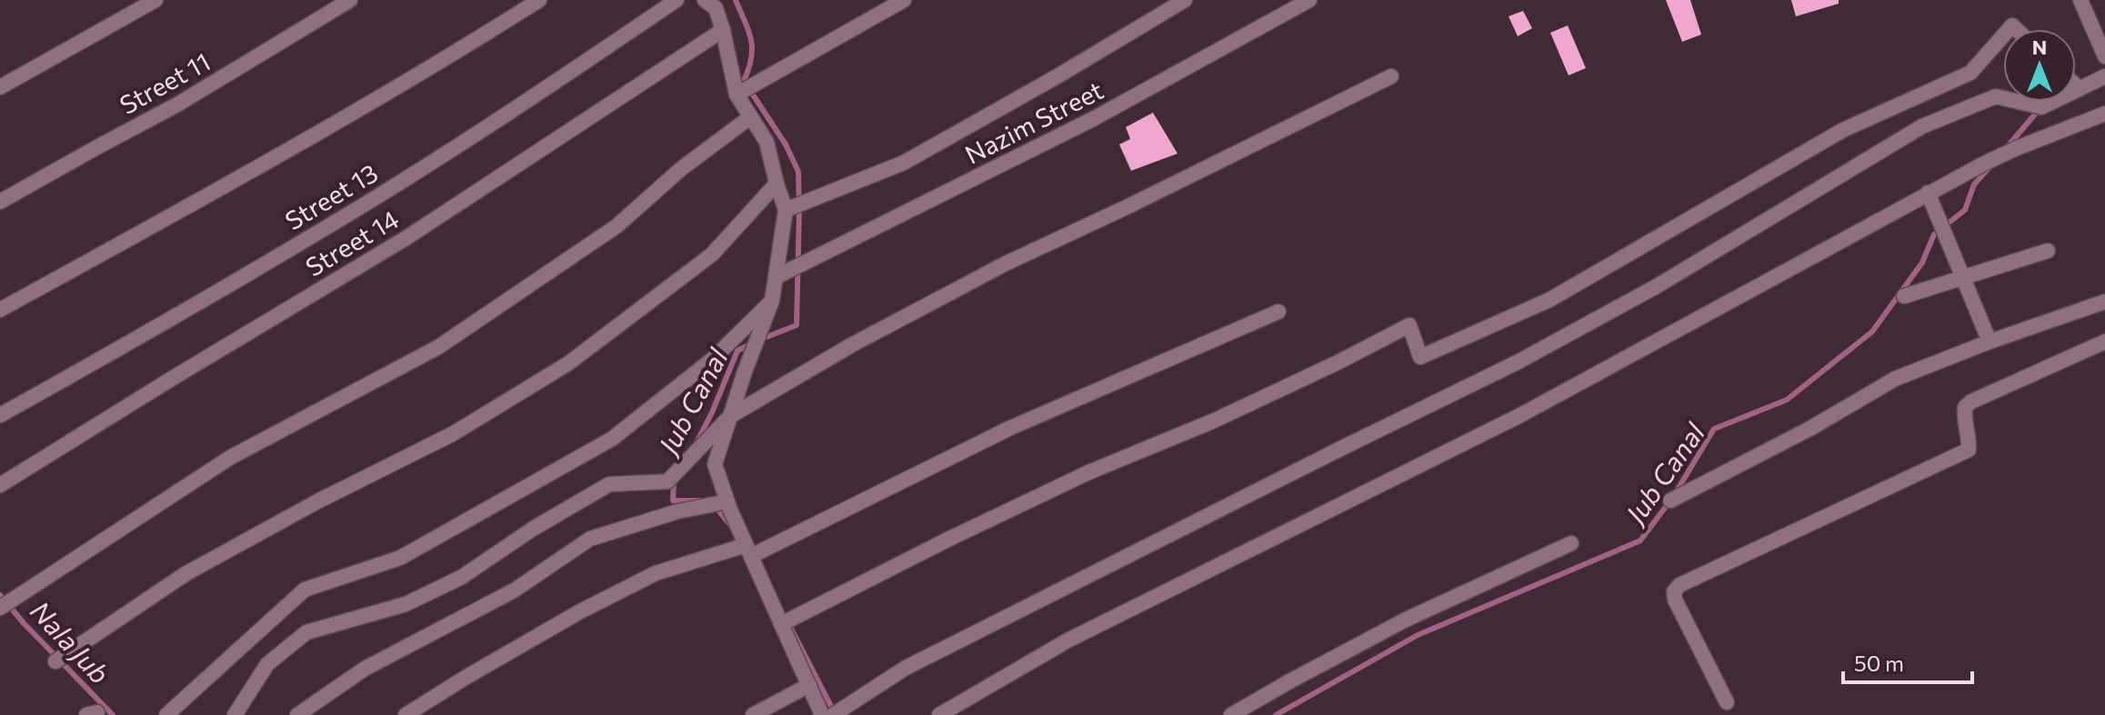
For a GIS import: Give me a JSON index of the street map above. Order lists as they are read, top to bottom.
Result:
{
  "streets": {
    "street": [
      "Street 11",
      "Nazim Street",
      "Street 13",
      "Street 14"
    ]
  },
  "water": ["Jub Canal", "Nala Jub"],
  "scale_bar": "50 m",
  "north": "top"
}
